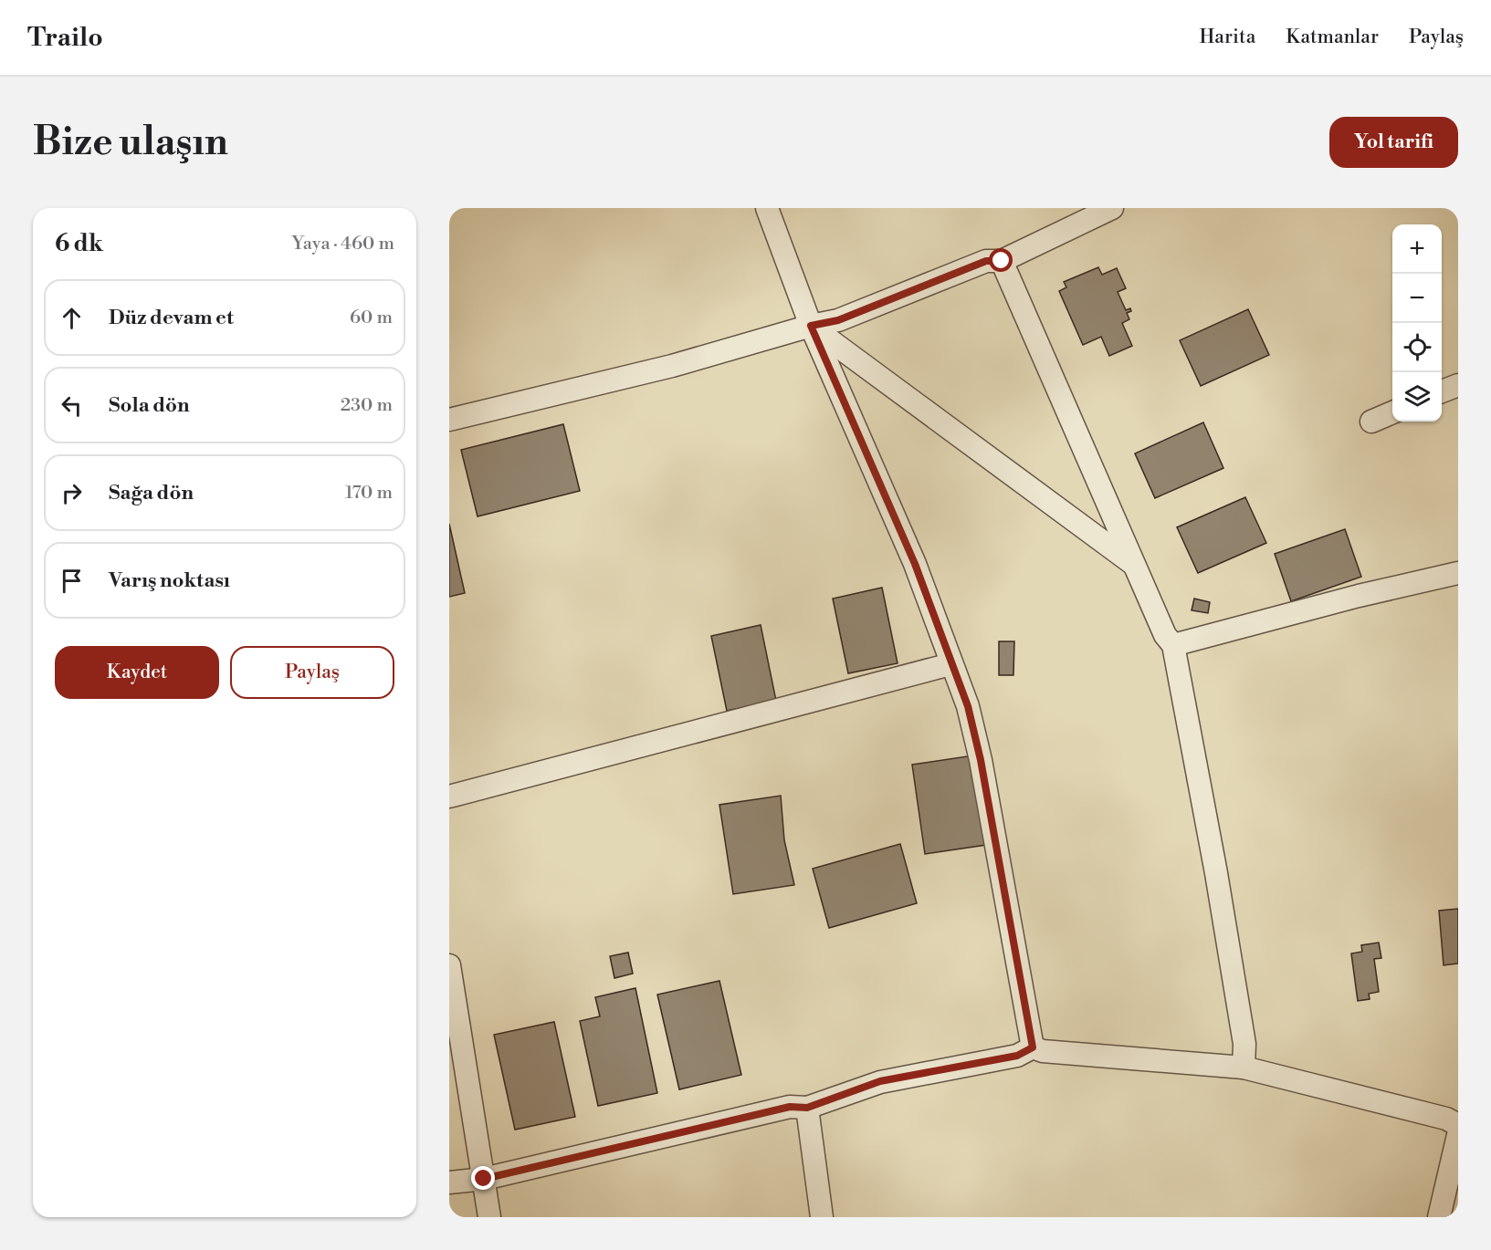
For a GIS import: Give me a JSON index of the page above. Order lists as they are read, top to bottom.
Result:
{
  "page": {
    "header": "Trailo",
    "nav": ["Harita", "Katmanlar", "Paylaş"],
    "buttons": [
      "Yol tarifi",
      ["Kaydet", "Paylaş"]
    ],
    "title": "Bize ulaşın",
    "heading": ["6 dk", "Yaya · 460 m"],
    "map_buttons": ["+", "−"],
    "list": [
      ["Düz devam et", "60 m"],
      ["Sola dön", "230 m"],
      ["Sağa dön", "170 m"],
      "Varış noktası"
    ]
  }
}
